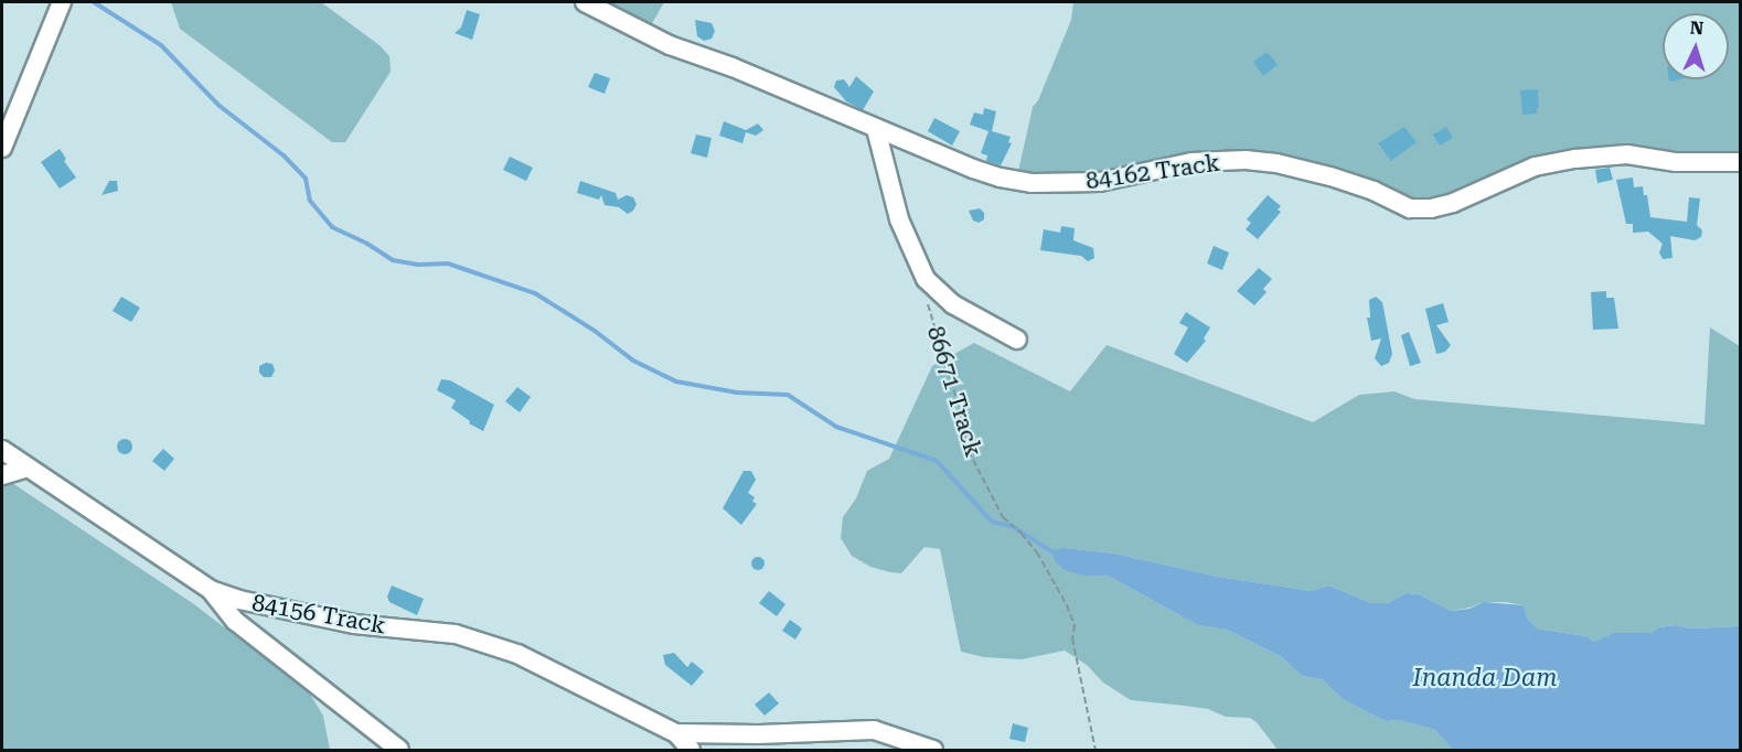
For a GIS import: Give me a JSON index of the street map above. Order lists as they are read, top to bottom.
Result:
{
  "streets": {
    "street": ["84162 Track", "84156 Track"],
    "path": ["86671 Track"]
  },
  "water": ["Inanda Dam"],
  "north": "top"
}
